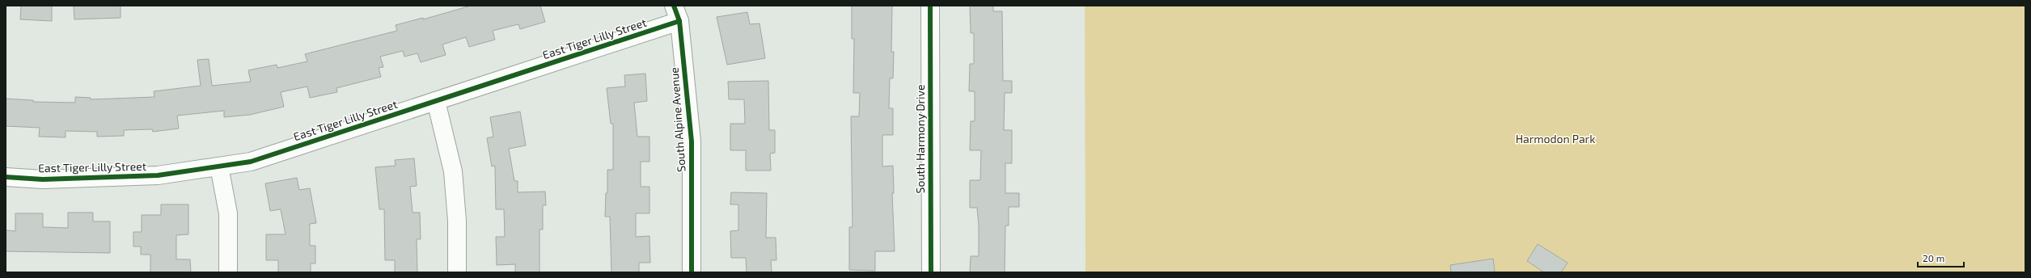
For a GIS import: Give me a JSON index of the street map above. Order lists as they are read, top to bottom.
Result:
{
  "streets": {
    "street": ["East Tiger Lilly Street", "South Alpine Avenue", "South Harmony Drive"]
  },
  "crossings": [
    ["East Tiger Lilly Street", "South Alpine Avenue"]
  ],
  "parks": ["Harmodon Park"],
  "scale_bar": "20 m"
}
